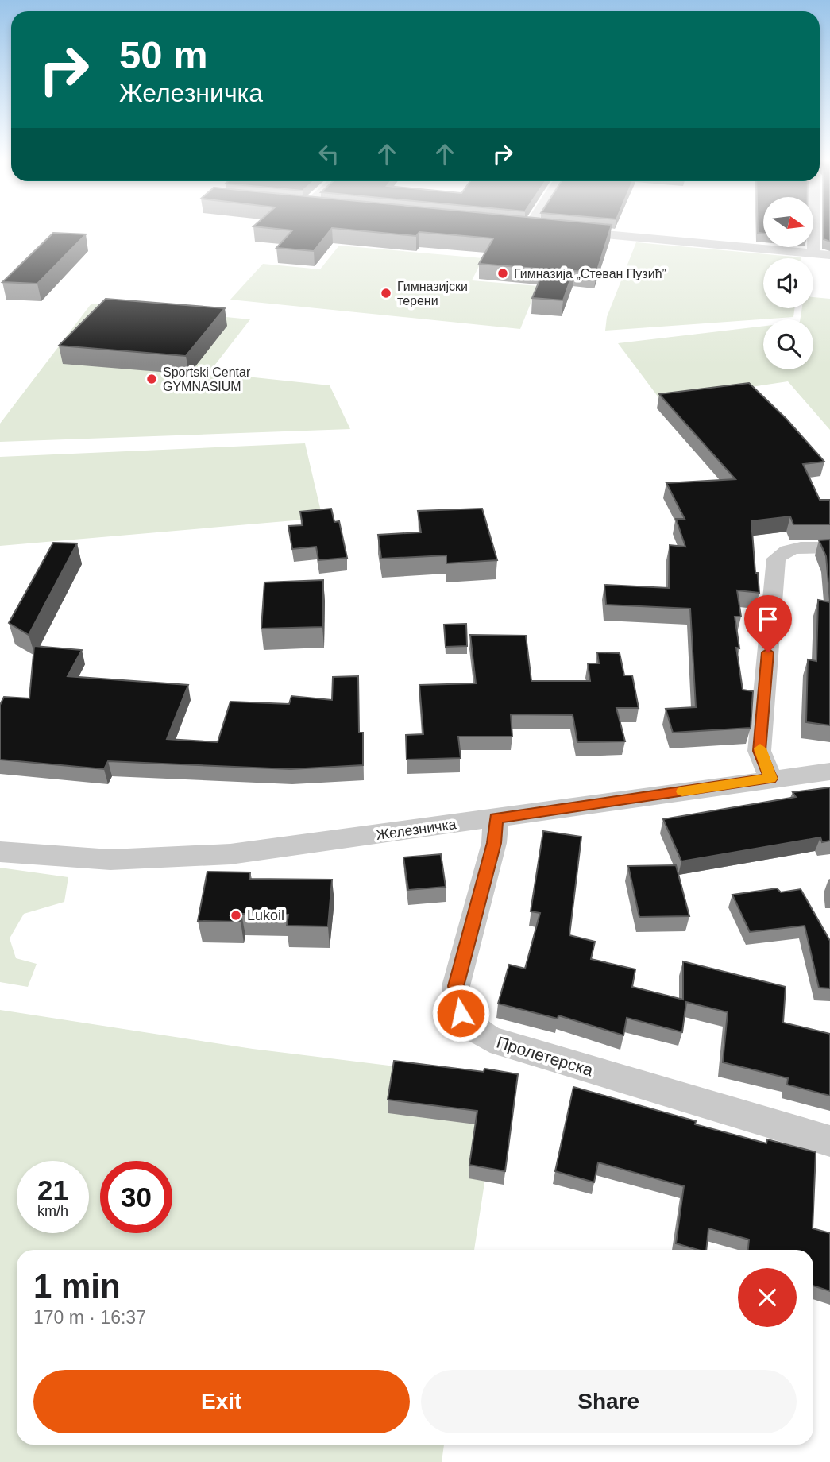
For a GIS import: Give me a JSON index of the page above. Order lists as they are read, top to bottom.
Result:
{
  "streets": {
    "street": ["Железничка", "Пролетерска"]
  },
  "crossings": [
    ["Железничка", "Пролетерска"]
  ],
  "places": [
    "Гимназија „Стеван Пузић”",
    "Гимназијски терени",
    "Sportski Centar GYMNASIUM",
    "Lukoil"
  ],
  "north": "right",
  "page": {
    "turn": ["50 m", "Железничка"],
    "speed": "21 km/h",
    "limit": "30",
    "heading": ["1 min", "170 m · 16:37"],
    "buttons": ["Exit", "Share"]
  }
}
